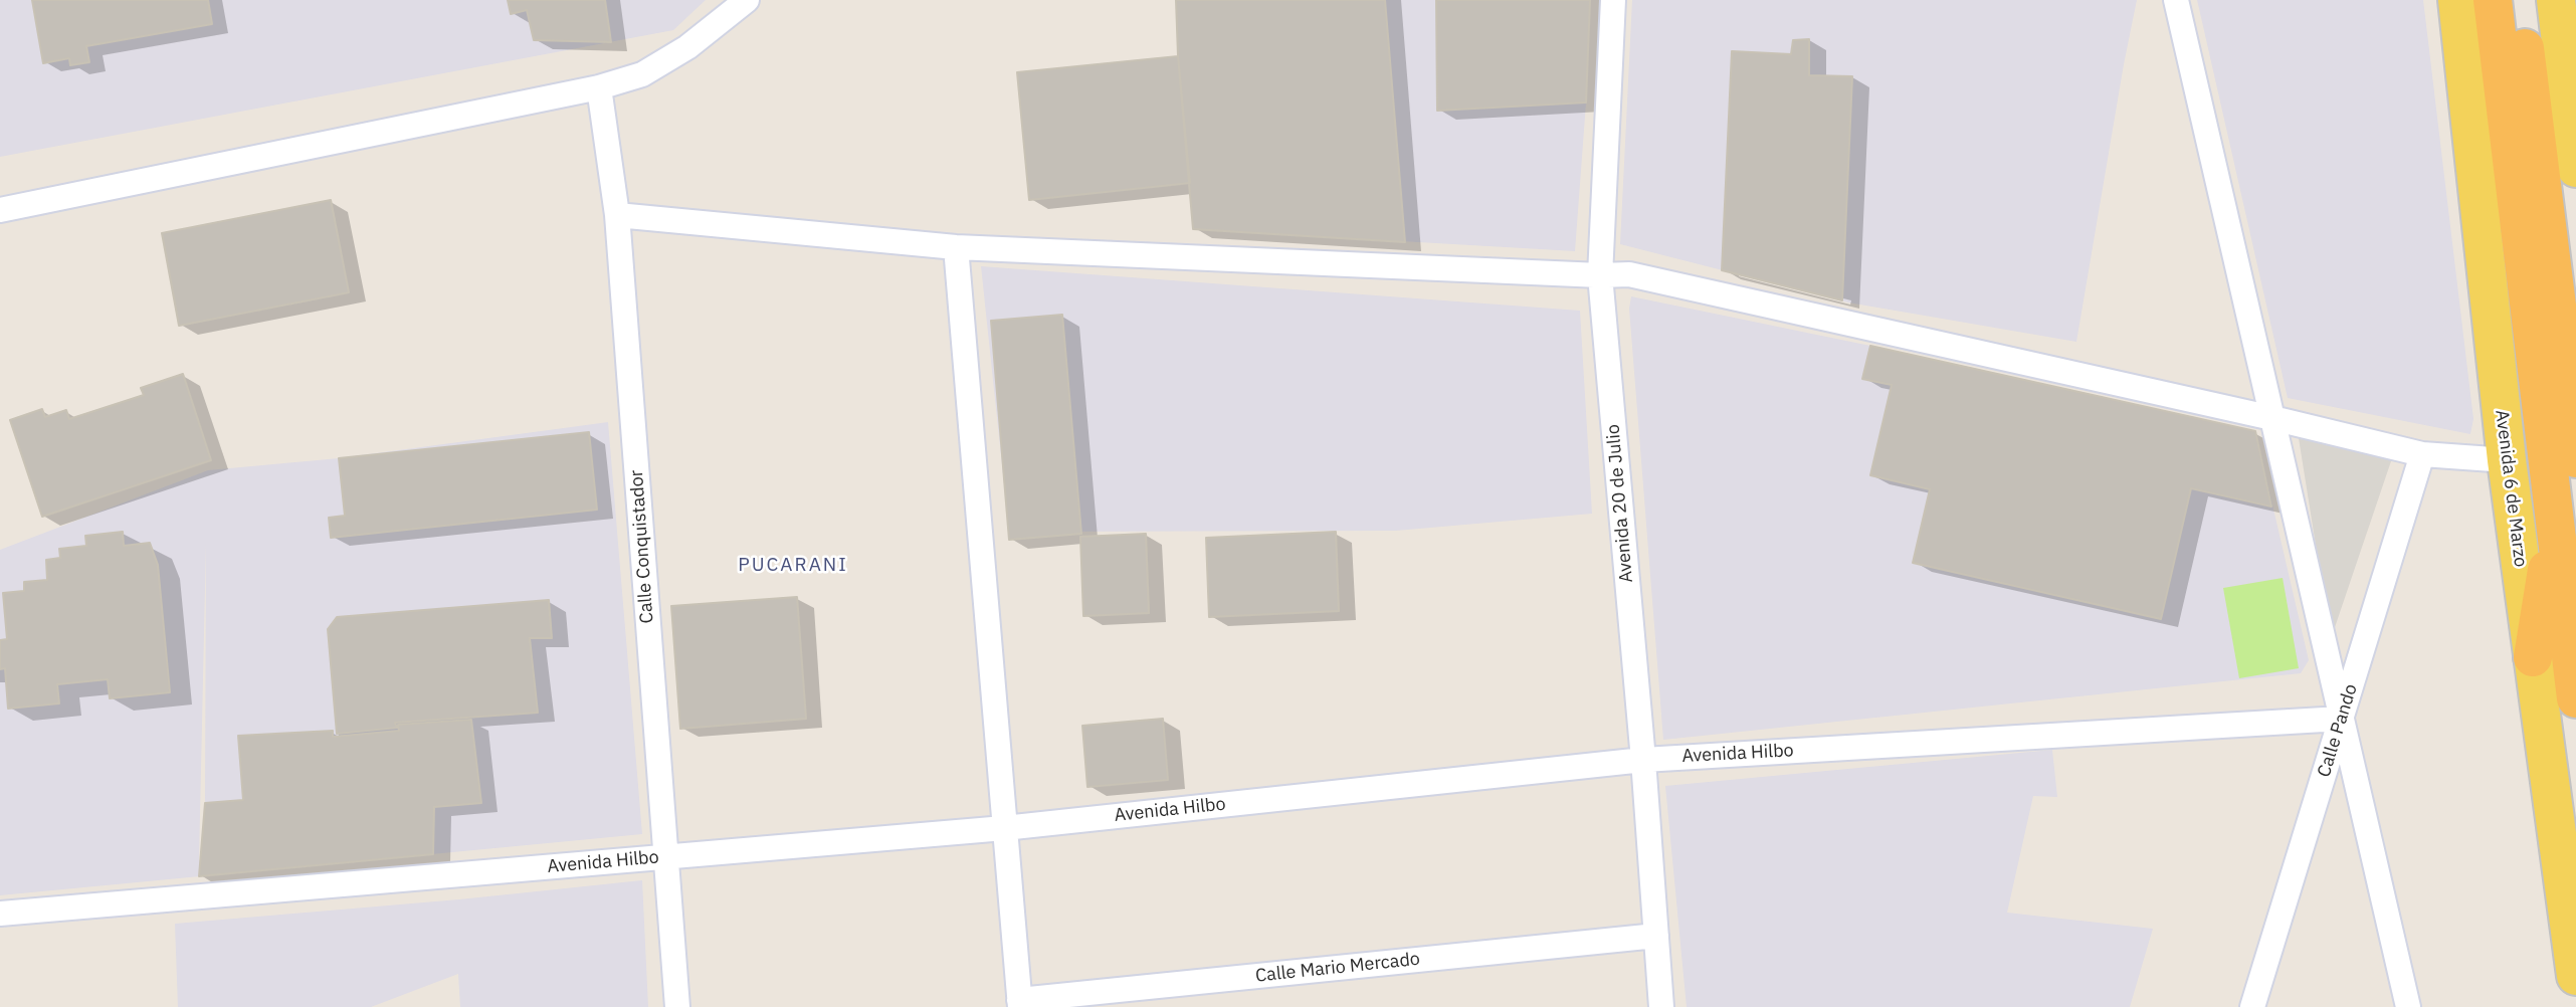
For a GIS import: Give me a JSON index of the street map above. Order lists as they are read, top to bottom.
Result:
{
  "streets": {
    "main road": ["Avenida 6 de Marzo"],
    "street": [
      "Avenida 20 de Julio",
      "Calle Conquistador",
      "Calle Pando",
      "Avenida Hilbo",
      "Calle Mario Mercado"
    ]
  },
  "crossings": [
    ["Avenida 20 de Julio", "Avenida Hilbo"],
    ["Avenida 20 de Julio", "Calle Mario Mercado"],
    ["Calle Conquistador", "Avenida Hilbo"],
    ["Calle Pando", "Avenida Hilbo"]
  ],
  "districts": ["PUCARANI"]
}
